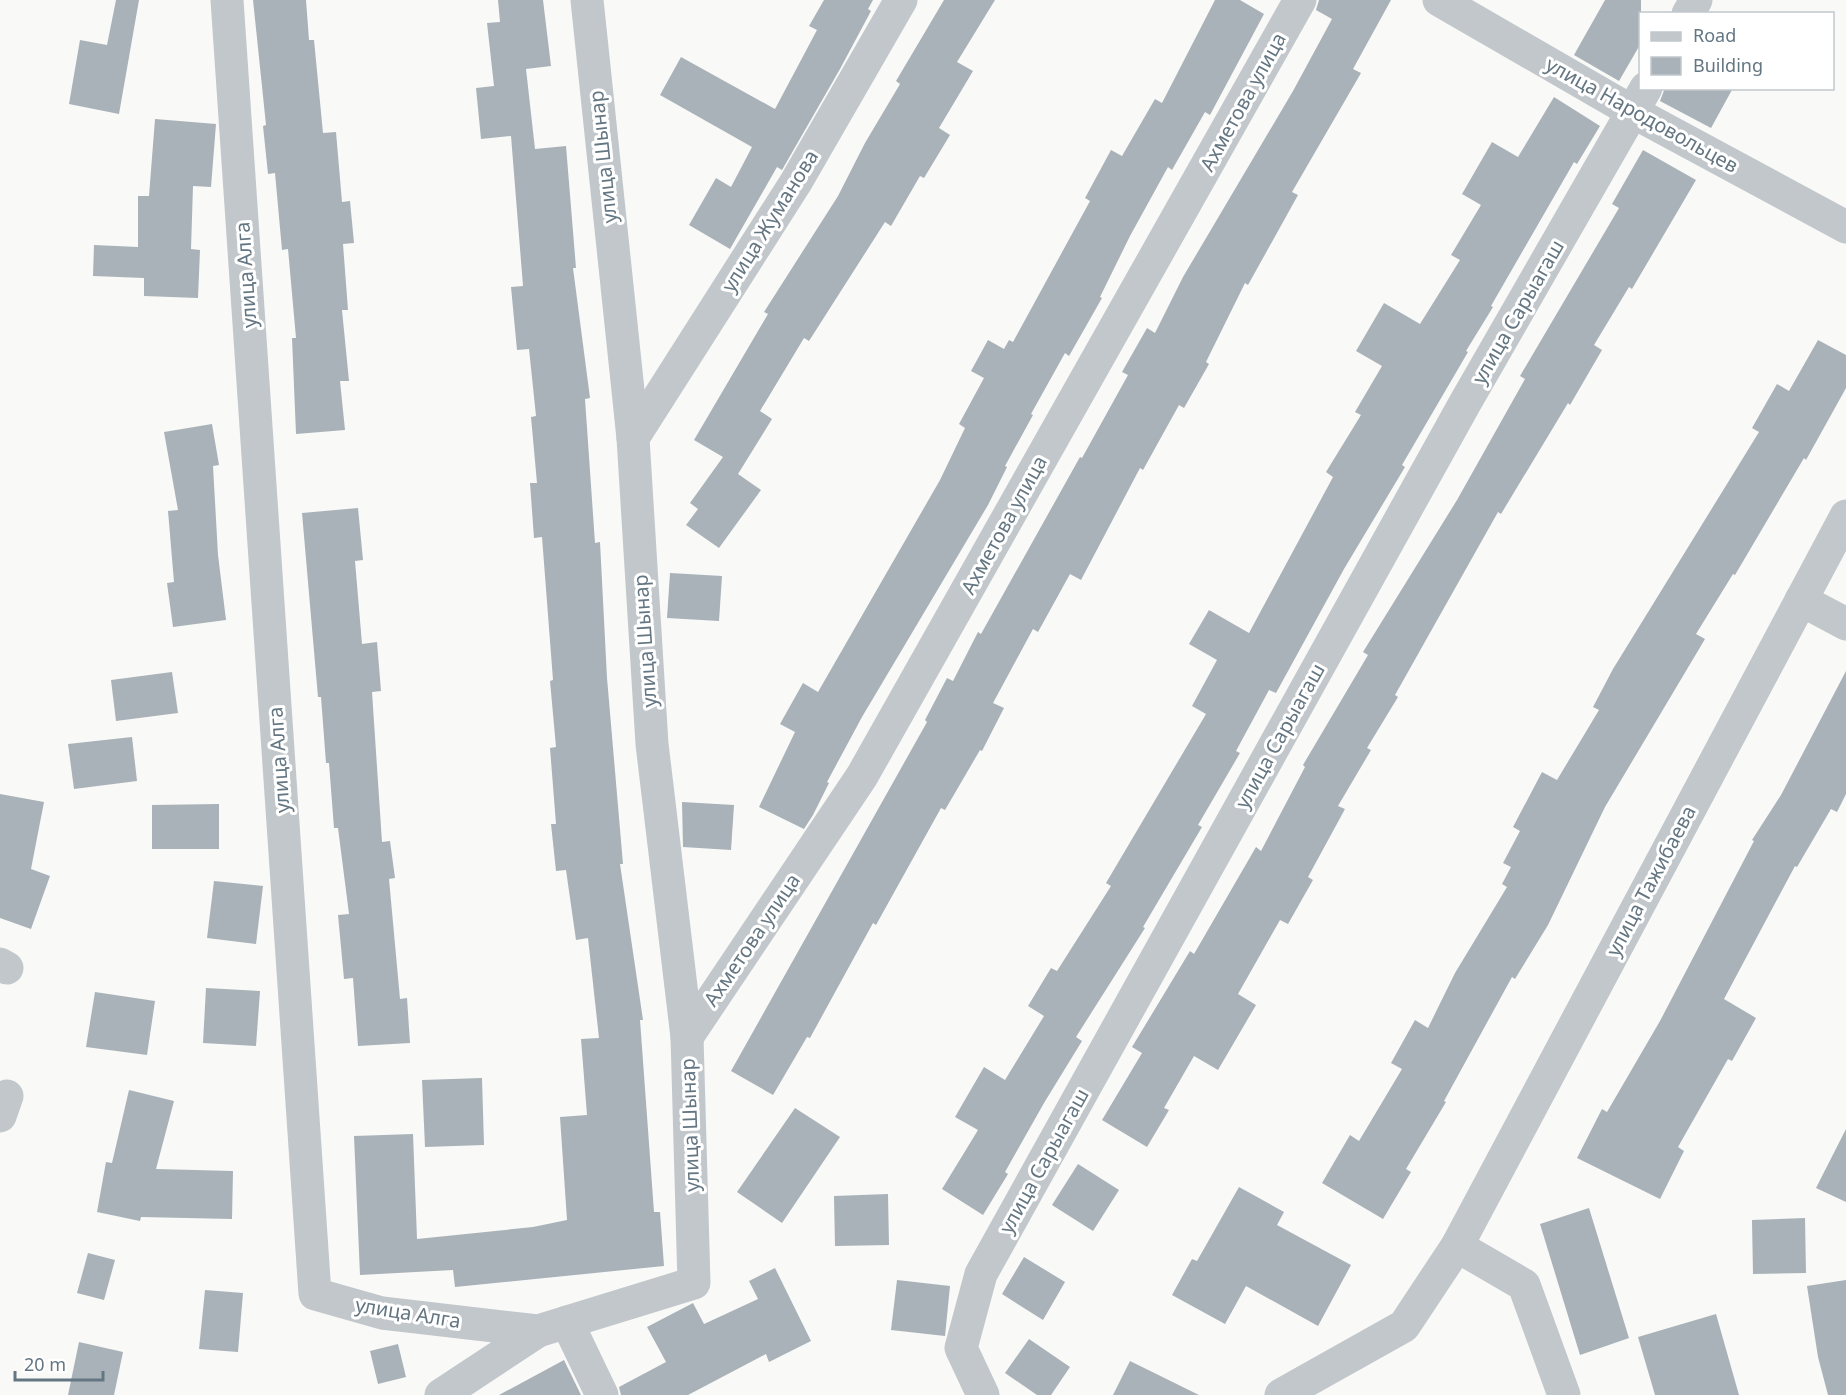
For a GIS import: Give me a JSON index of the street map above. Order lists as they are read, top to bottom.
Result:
{
  "streets": {
    "street": [
      "Ахметова улица",
      "улица Народовольцев",
      "улица Шынар",
      "улица Жуманова",
      "улица Алга",
      "улица Сарыагаш",
      "улица Тажибаева"
    ]
  },
  "crossings": [
    ["Ахметова улица", "улица Шынар"],
    ["улица Народовольцев", "улица Сарыагаш"],
    ["улица Шынар", "улица Жуманова"],
    ["улица Шынар", "улица Алга"]
  ],
  "legend": ["Road", "Building"],
  "scale_bar": "20 m"
}
